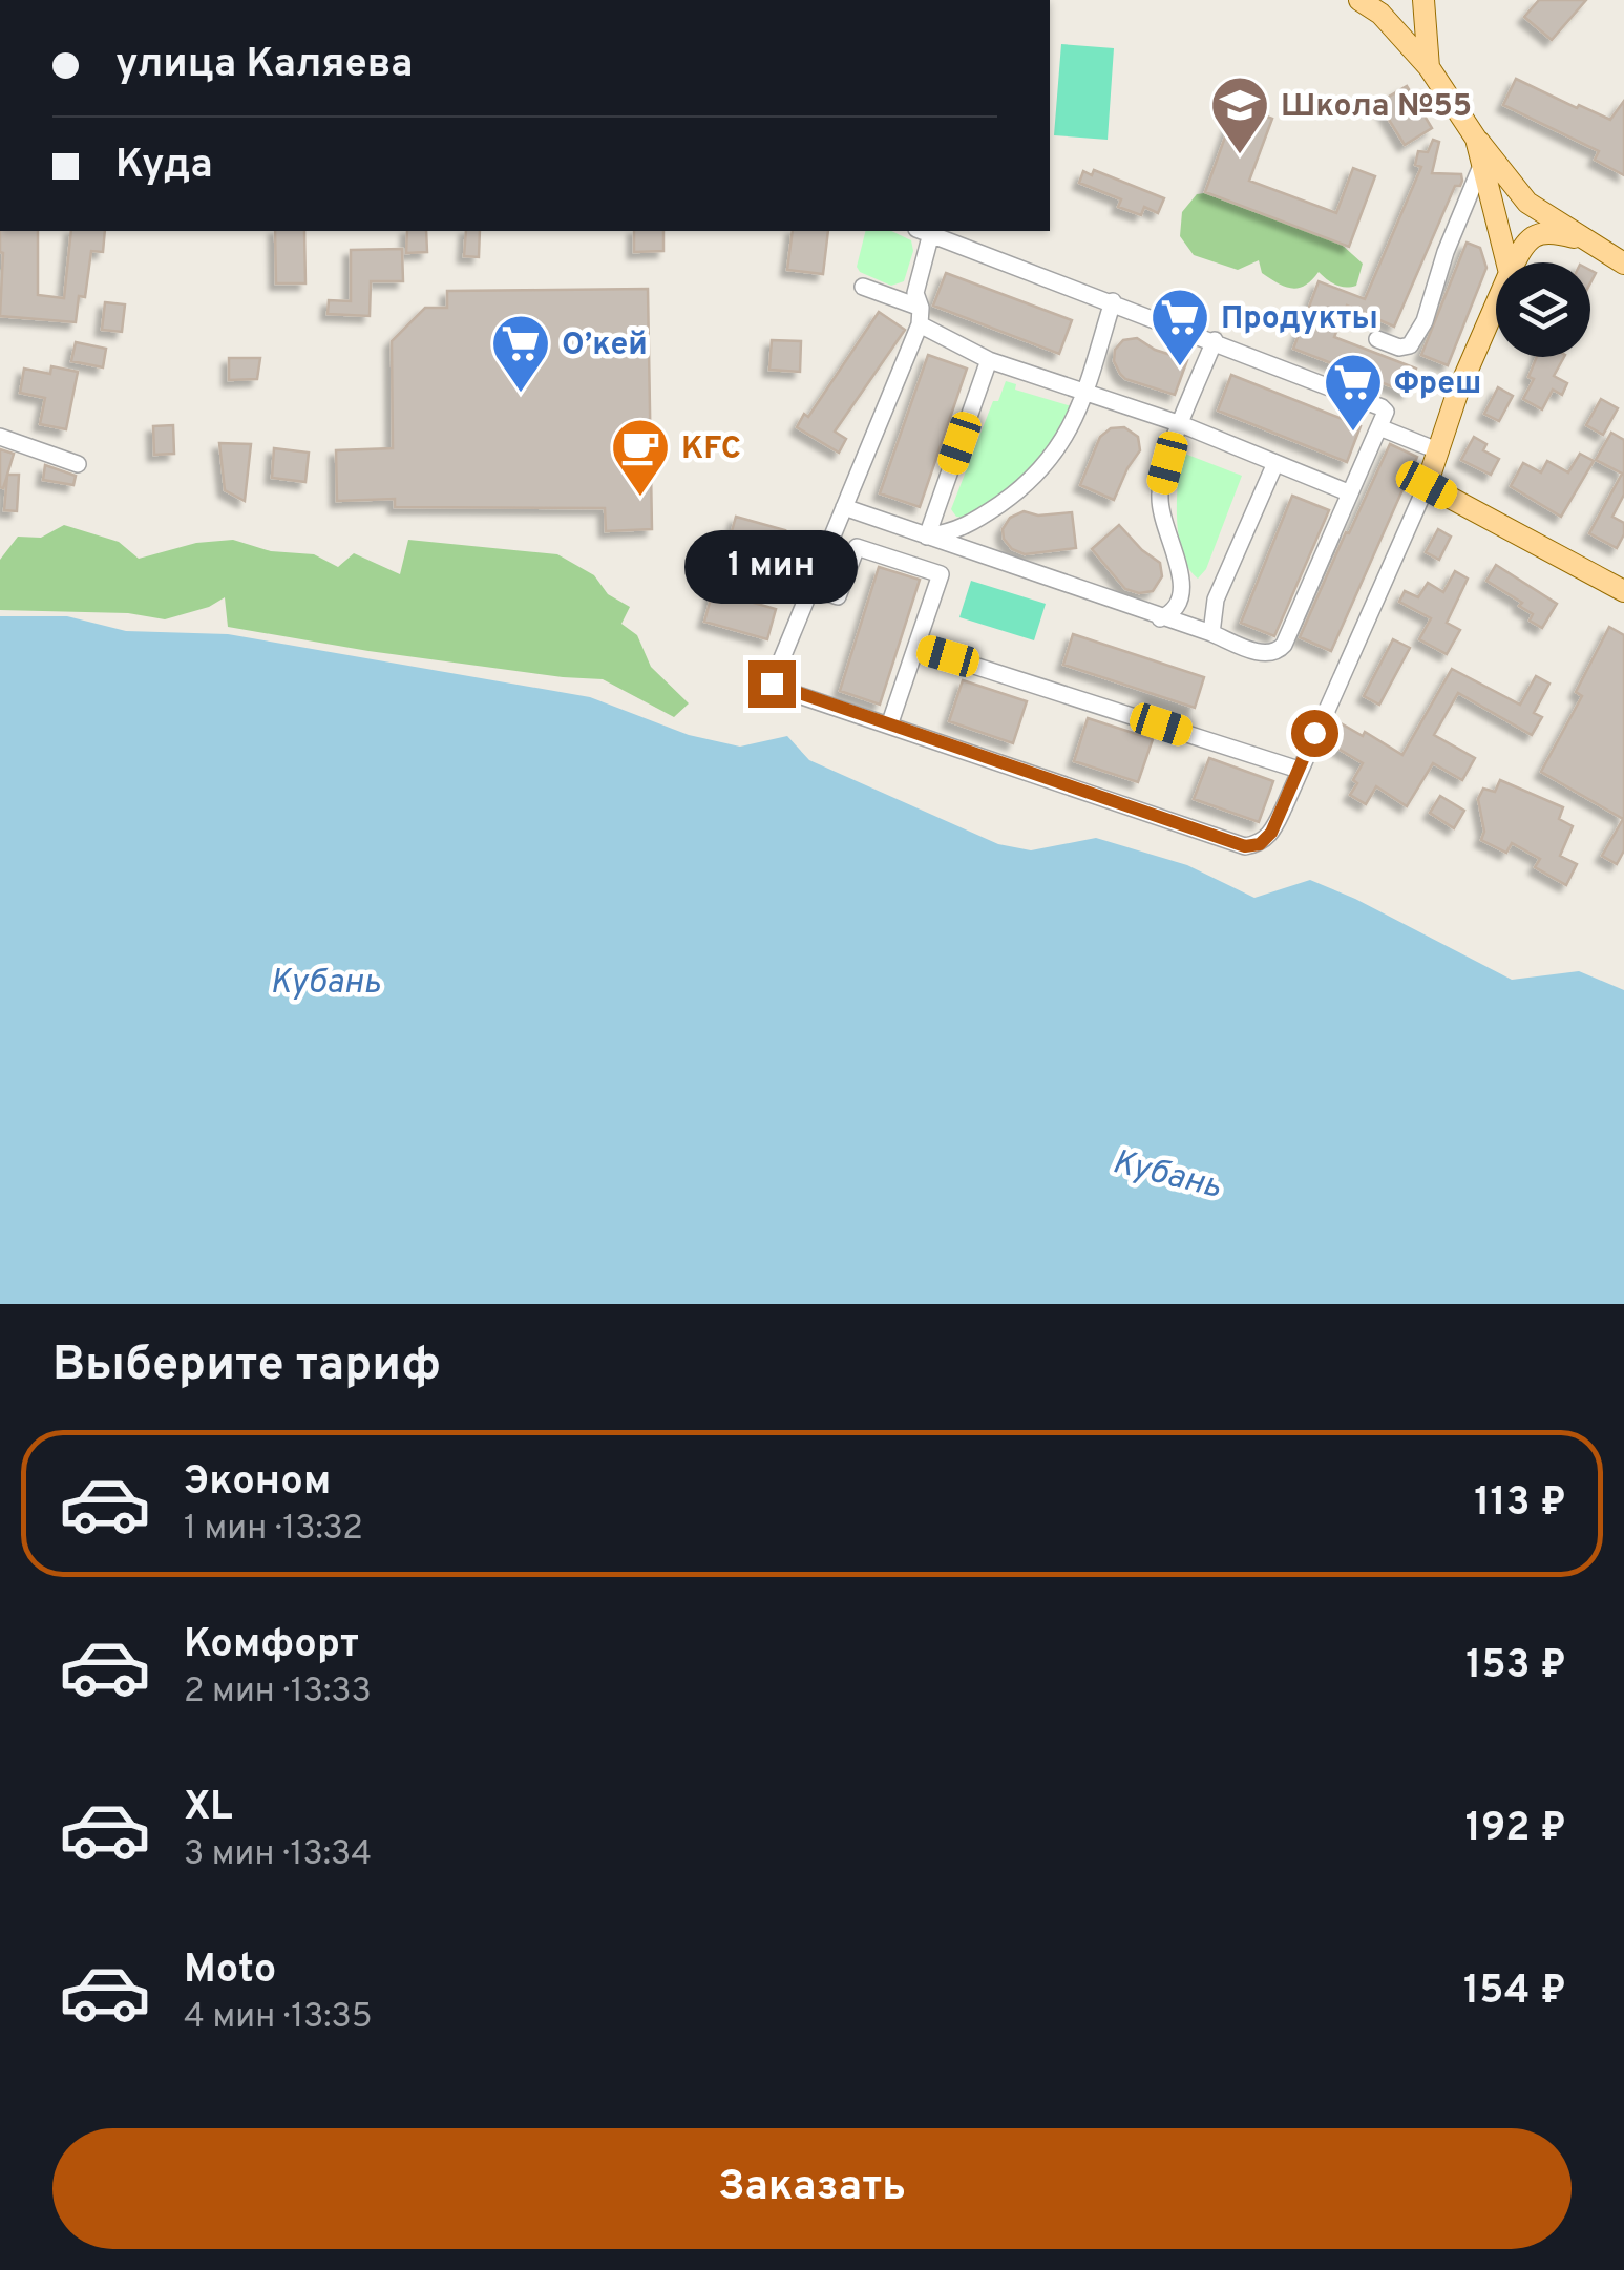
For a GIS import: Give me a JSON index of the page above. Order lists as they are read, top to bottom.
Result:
{
  "water": ["Кубань"],
  "places": {
    "school or university": ["Школа №55"],
    "supermarket": ["Продукты", "О’кей", "Фреш"],
    "cafe": ["KFC"]
  },
  "page": {
    "banner": ["улица Каляева", "Куда"],
    "bubble": "1 мин",
    "heading": "Выберите тариф",
    "list": [
      {
        "name": "Эконом",
        "note": "1 мин · 13:32",
        "value": "113 ₽"
      },
      {
        "name": "Комфорт",
        "note": "2 мин · 13:33",
        "value": "153 ₽"
      },
      {
        "name": "XL",
        "note": "3 мин · 13:34",
        "value": "192 ₽"
      },
      {
        "name": "Moto",
        "note": "4 мин · 13:35",
        "value": "154 ₽"
      }
    ],
    "buttons": "Заказать"
  }
}
